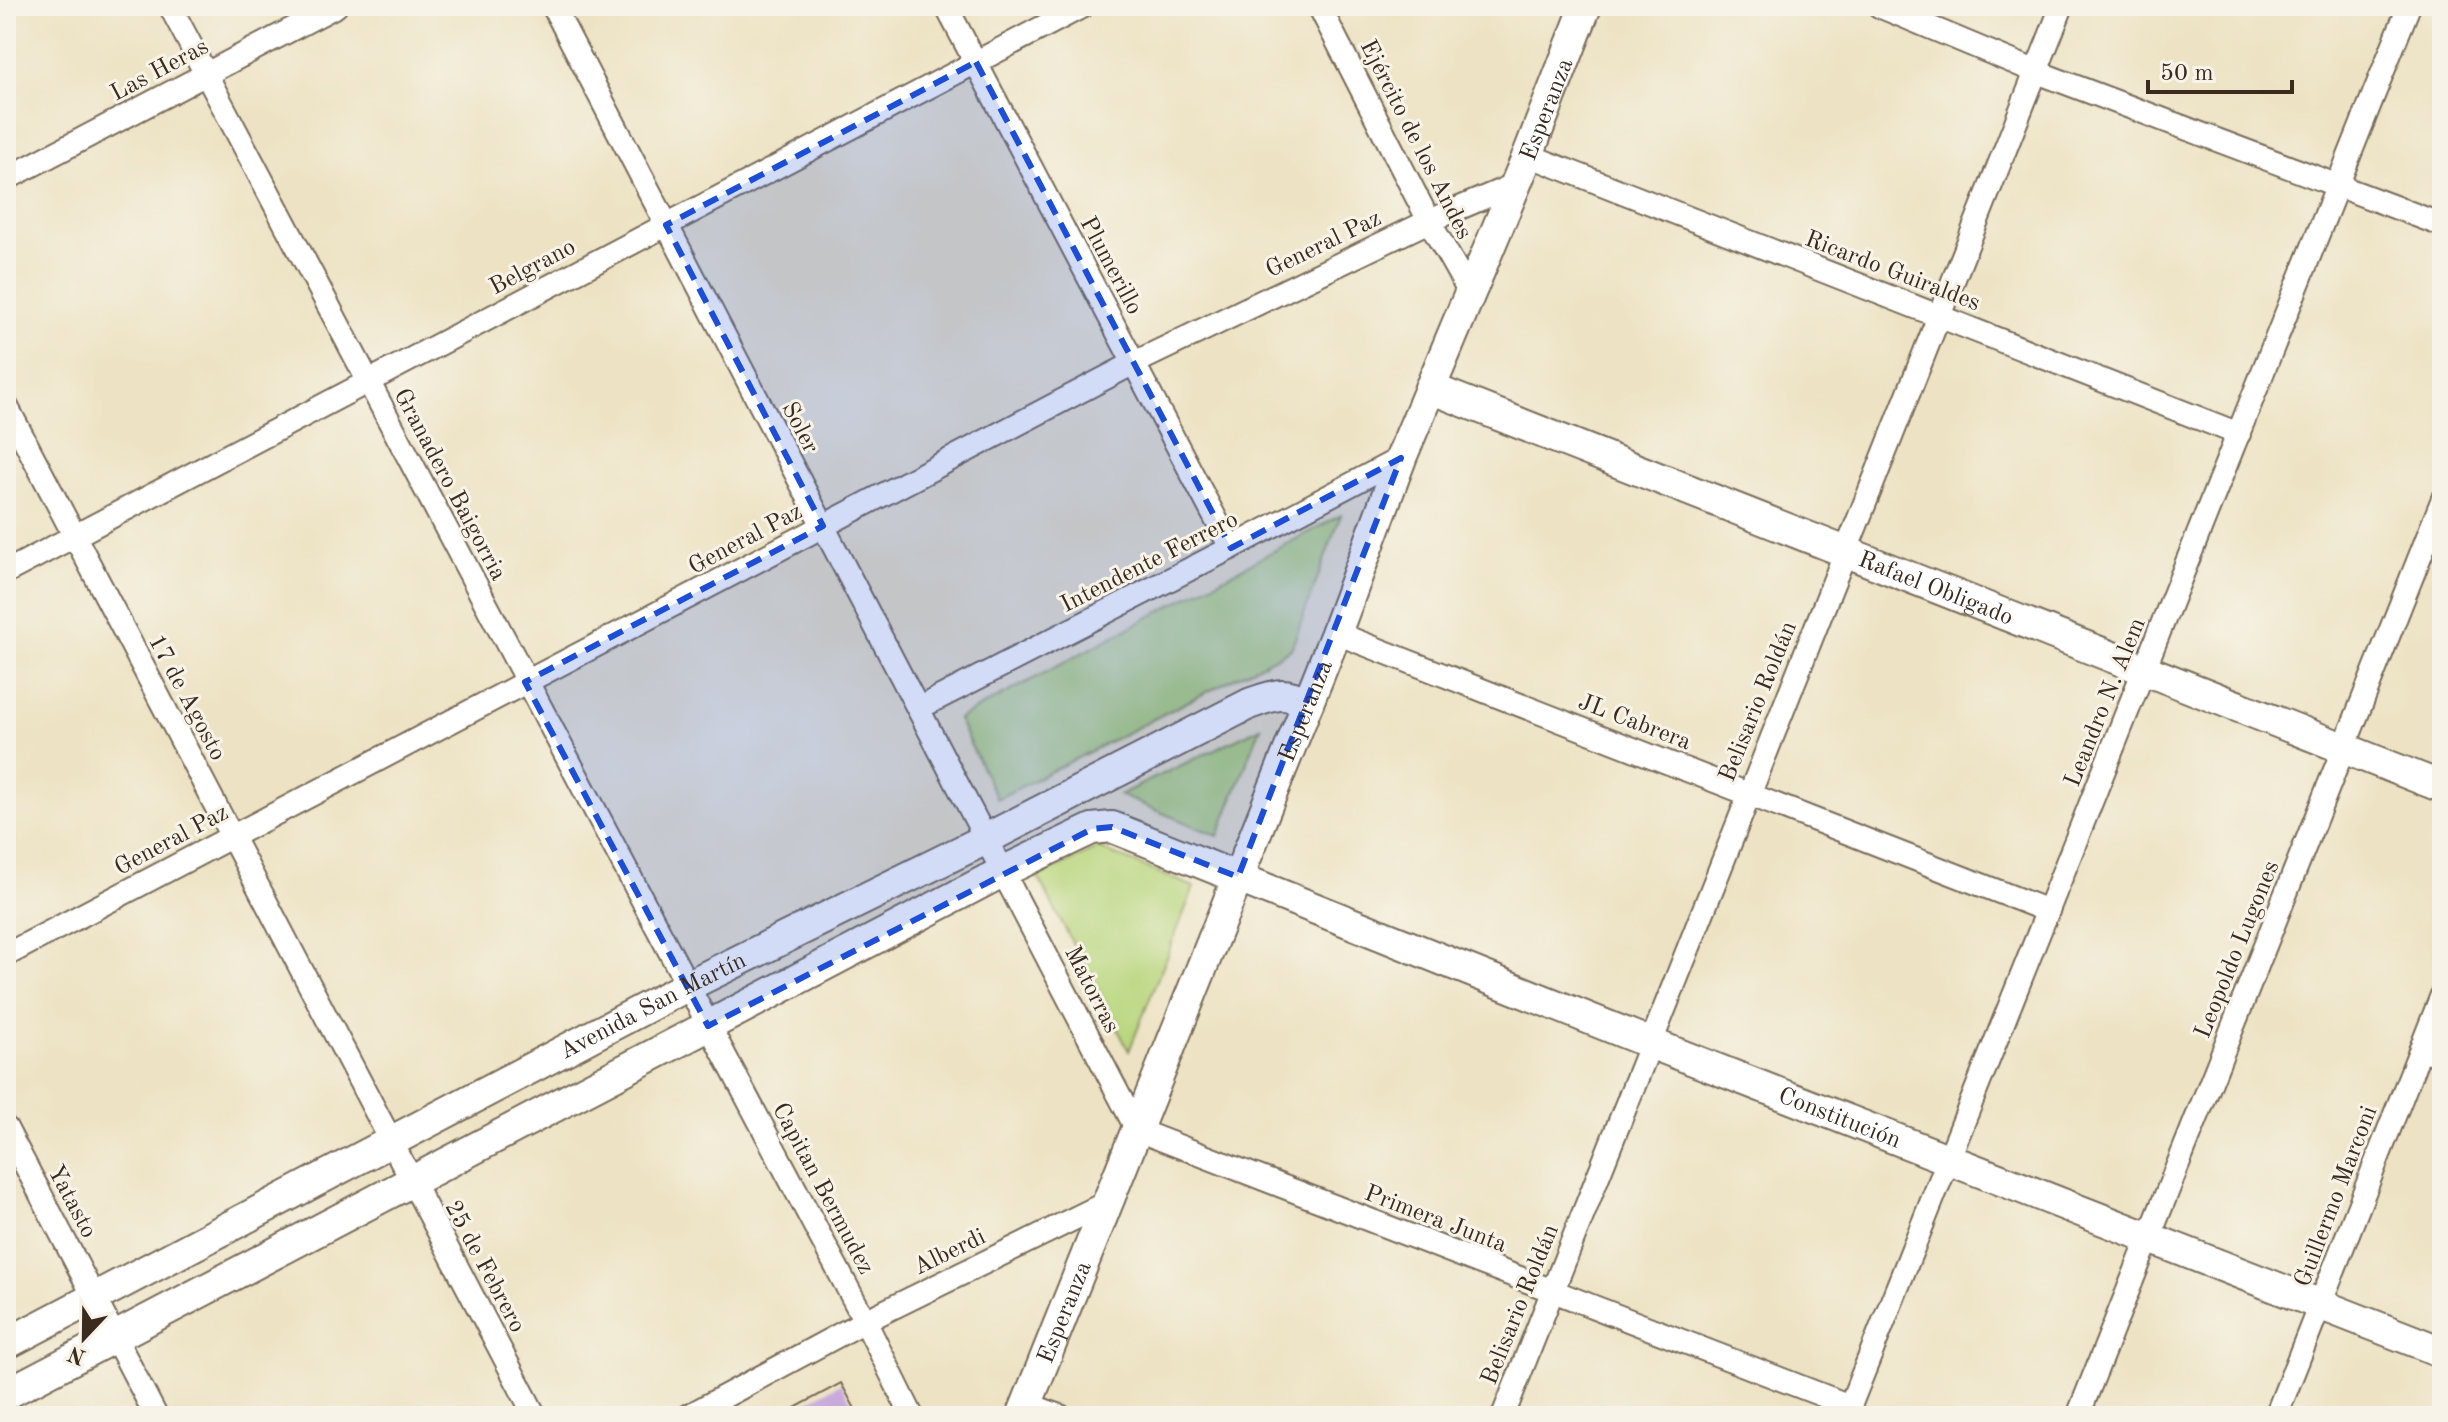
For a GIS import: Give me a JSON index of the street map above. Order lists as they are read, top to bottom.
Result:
{
  "streets": {
    "main road": [
      "Esperanza",
      "Rafael Obligado",
      "Avenida San Martín",
      "Constitución"
    ],
    "street": [
      "Las Heras",
      "Ejército de los Andes",
      "General Paz",
      "Plumerillo",
      "Belgrano",
      "Ricardo Guiraldes",
      "Soler",
      "Granadero Baigorria",
      "Intendente Ferrero",
      "17 de Agosto",
      "Belisario Roldán",
      "Leandro N. Alem",
      "JL Cabrera",
      "Leopoldo Lugones",
      "Matorras",
      "Capitan Bermudez",
      "Guillermo Marconi",
      "Yatasto",
      "Primera Junta",
      "Alberdi",
      "25 de Febrero"
    ]
  },
  "crossings": [
    ["Las Heras", "Granadero Baigorria"],
    ["Esperanza", "Ejército de los Andes"],
    ["Esperanza", "General Paz"],
    ["Esperanza", "Ricardo Guiraldes"],
    ["Esperanza", "Intendente Ferrero"],
    ["Esperanza", "Rafael Obligado"],
    ["Esperanza", "JL Cabrera"],
    ["Esperanza", "Matorras"],
    ["Esperanza", "Avenida San Martín"],
    ["Esperanza", "Constitución"],
    ["Esperanza", "Primera Junta"],
    ["Esperanza", "Alberdi"],
    ["Ejército de los Andes", "General Paz"],
    ["General Paz", "Plumerillo"],
    ["General Paz", "Soler"],
    ["General Paz", "Granadero Baigorria"],
    ["General Paz", "17 de Agosto"],
    ["Plumerillo", "Belgrano"],
    ["Plumerillo", "Intendente Ferrero"],
    ["Belgrano", "Soler"],
    ["Belgrano", "Granadero Baigorria"],
    ["Belgrano", "17 de Agosto"],
    ["Ricardo Guiraldes", "Belisario Roldán"],
    ["Ricardo Guiraldes", "Leandro N. Alem"],
    ["Soler", "Intendente Ferrero"],
    ["Soler", "Matorras"],
    ["Soler", "Avenida San Martín"],
    ["Granadero Baigorria", "Avenida San Martín"],
    ["Granadero Baigorria", "Capitan Bermudez"],
    ["Rafael Obligado", "Belisario Roldán"],
    ["Rafael Obligado", "Leandro N. Alem"],
    ["Rafael Obligado", "Leopoldo Lugones"],
    ["17 de Agosto", "Avenida San Martín"],
    ["17 de Agosto", "25 de Febrero"],
    ["Belisario Roldán", "JL Cabrera"],
    ["Belisario Roldán", "Constitución"],
    ["Belisario Roldán", "Primera Junta"],
    ["Leandro N. Alem", "JL Cabrera"],
    ["Leandro N. Alem", "Constitución"],
    ["Leandro N. Alem", "Primera Junta"],
    ["Leopoldo Lugones", "Constitución"],
    ["Matorras", "Avenida San Martín"],
    ["Matorras", "Primera Junta"],
    ["Avenida San Martín", "Constitución"],
    ["Avenida San Martín", "Capitan Bermudez"],
    ["Avenida San Martín", "Yatasto"],
    ["Avenida San Martín", "25 de Febrero"],
    ["Constitución", "Guillermo Marconi"],
    ["Capitan Bermudez", "Alberdi"]
  ],
  "scale_bar": "50 m",
  "north": "bottom"
}
